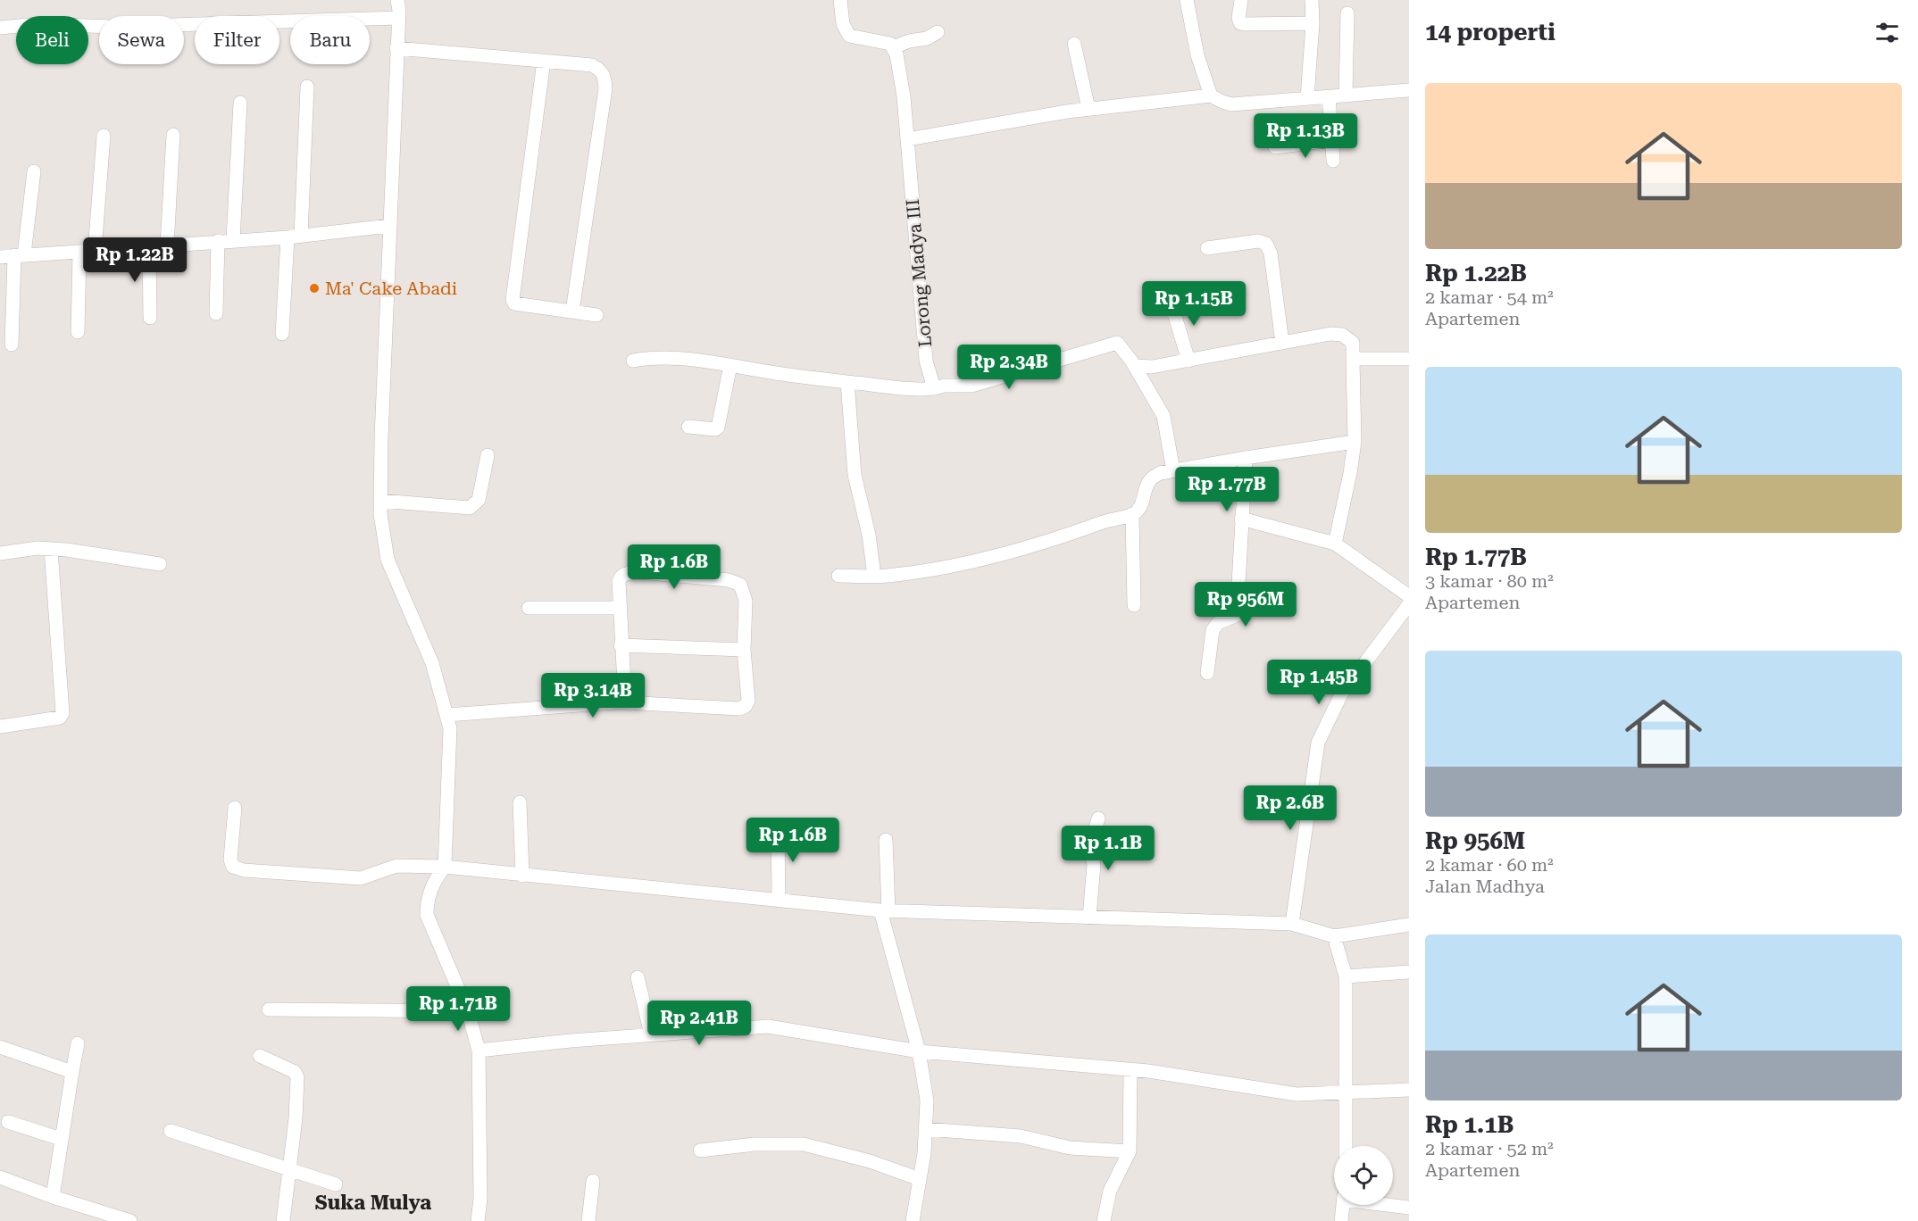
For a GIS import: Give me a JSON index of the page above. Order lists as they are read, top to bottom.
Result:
{
  "streets": {
    "street": ["Lorong Madya III"]
  },
  "districts": ["Suka Mulya"],
  "places": ["Ma' Cake Abadi"],
  "page": {
    "heading": "14 properti",
    "chip": [
      "Beli",
      "Sewa",
      "Filter",
      "Baru"
    ],
    "list": [
      {
        "name": "Rp 1.22B",
        "note": "2 kamar · 54 m² · Apartemen"
      },
      {
        "name": "Rp 1.77B",
        "note": "3 kamar · 80 m² · Apartemen"
      },
      {
        "name": "Rp 956M",
        "note": "2 kamar · 60 m² · Jalan Madhya"
      },
      {
        "name": "Rp 1.1B",
        "note": "2 kamar · 52 m² · Apartemen"
      }
    ],
    "price": [
      "Rp 1.13B",
      "Rp 1.22B",
      "Rp 1.15B",
      "Rp 2.34B",
      "Rp 1.77B",
      "Rp 1.6B",
      "Rp 956M",
      "Rp 1.45B",
      "Rp 3.14B",
      "Rp 2.6B",
      "Rp 1.6B",
      "Rp 1.1B",
      "Rp 1.71B",
      "Rp 2.41B"
    ]
  }
}
